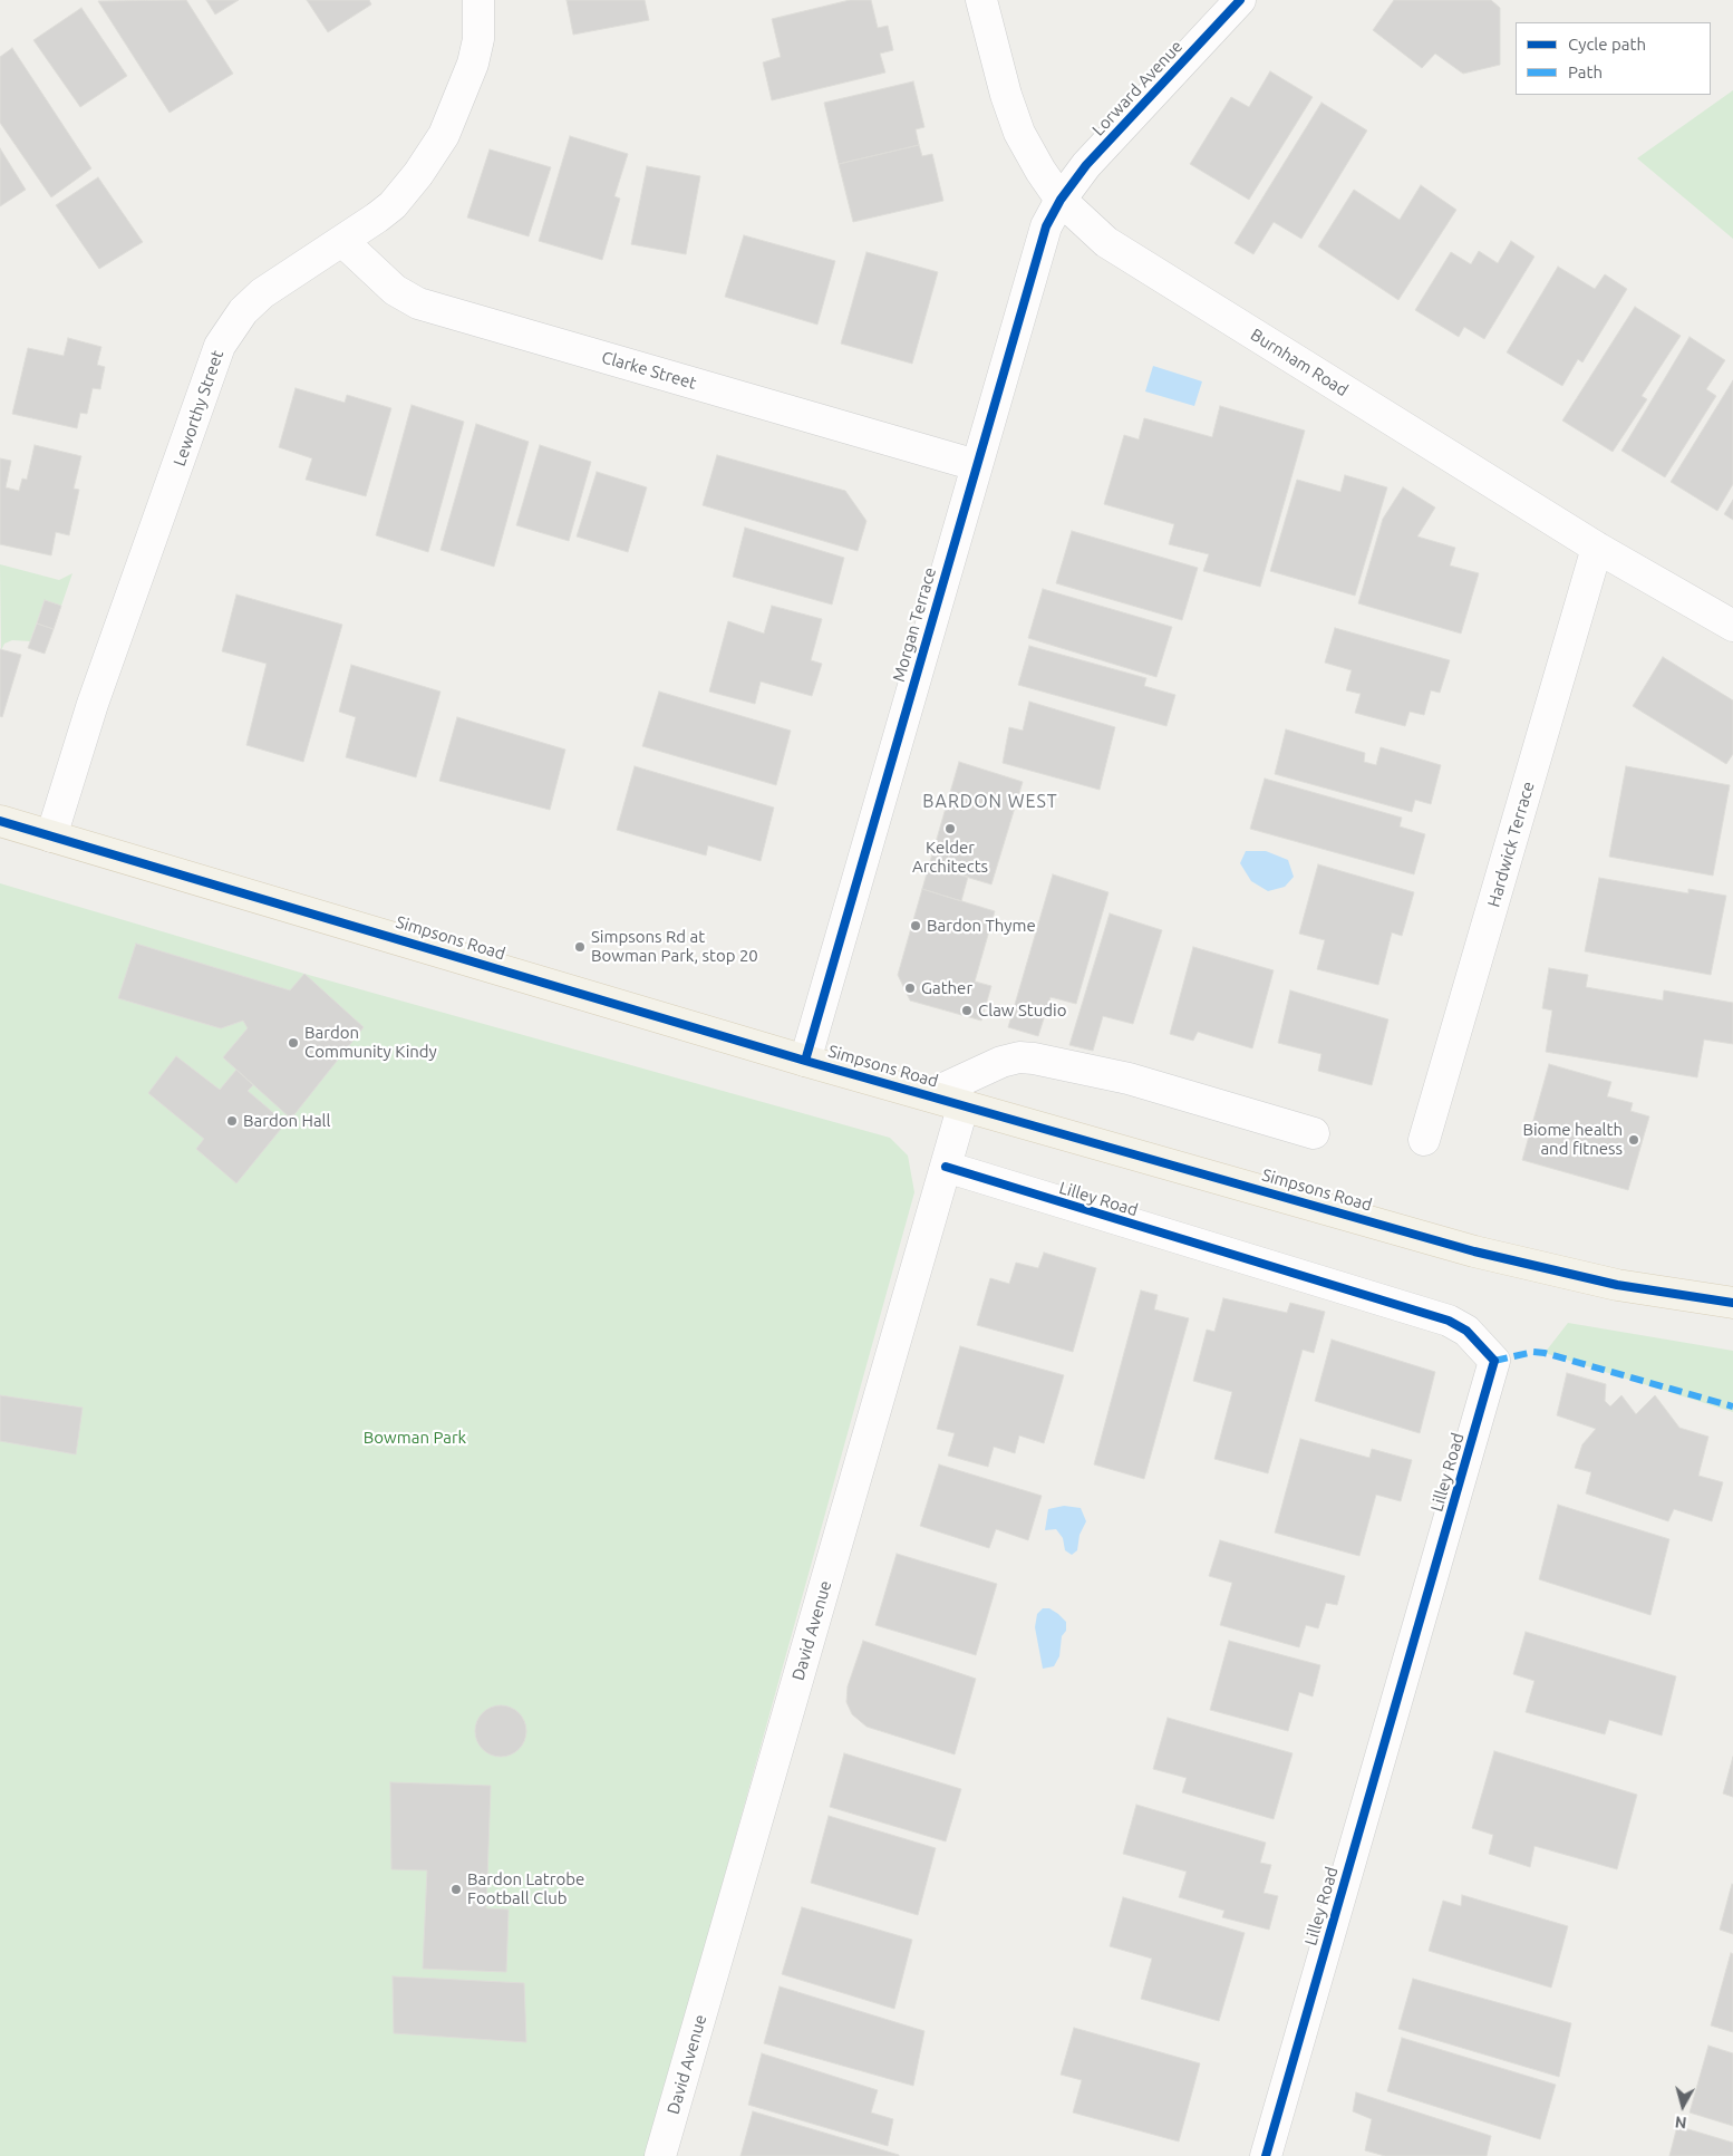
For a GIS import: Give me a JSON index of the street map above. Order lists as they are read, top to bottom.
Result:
{
  "streets": {
    "main road": ["Simpsons Road"],
    "street": [
      "Lorward Avenue",
      "Burnham Road",
      "Clarke Street",
      "Leworthy Street",
      "Morgan Terrace",
      "Hardwick Terrace",
      "Lilley Road",
      "David Avenue"
    ]
  },
  "crossings": [
    ["Lorward Avenue", "Burnham Road"],
    ["Lorward Avenue", "Morgan Terrace"],
    ["Burnham Road", "Morgan Terrace"],
    ["Burnham Road", "Hardwick Terrace"],
    ["Clarke Street", "Leworthy Street"],
    ["Clarke Street", "Morgan Terrace"],
    ["Leworthy Street", "Simpsons Road"],
    ["Morgan Terrace", "Simpsons Road"],
    ["Simpsons Road", "David Avenue"],
    ["Lilley Road", "David Avenue"]
  ],
  "districts": ["BARDON WEST"],
  "parks": ["Bowman Park"],
  "places": [
    "Kelder Architects",
    "Bardon Thyme",
    "Simpsons Rd at Bowman Park, stop 20",
    "Gather",
    "Claw Studio",
    "Bardon Community Kindy",
    "Bardon Hall",
    "Biome health and fitness",
    "Bardon Latrobe Football Club"
  ],
  "legend": ["Cycle path", "Path"],
  "north": "bottom"
}
